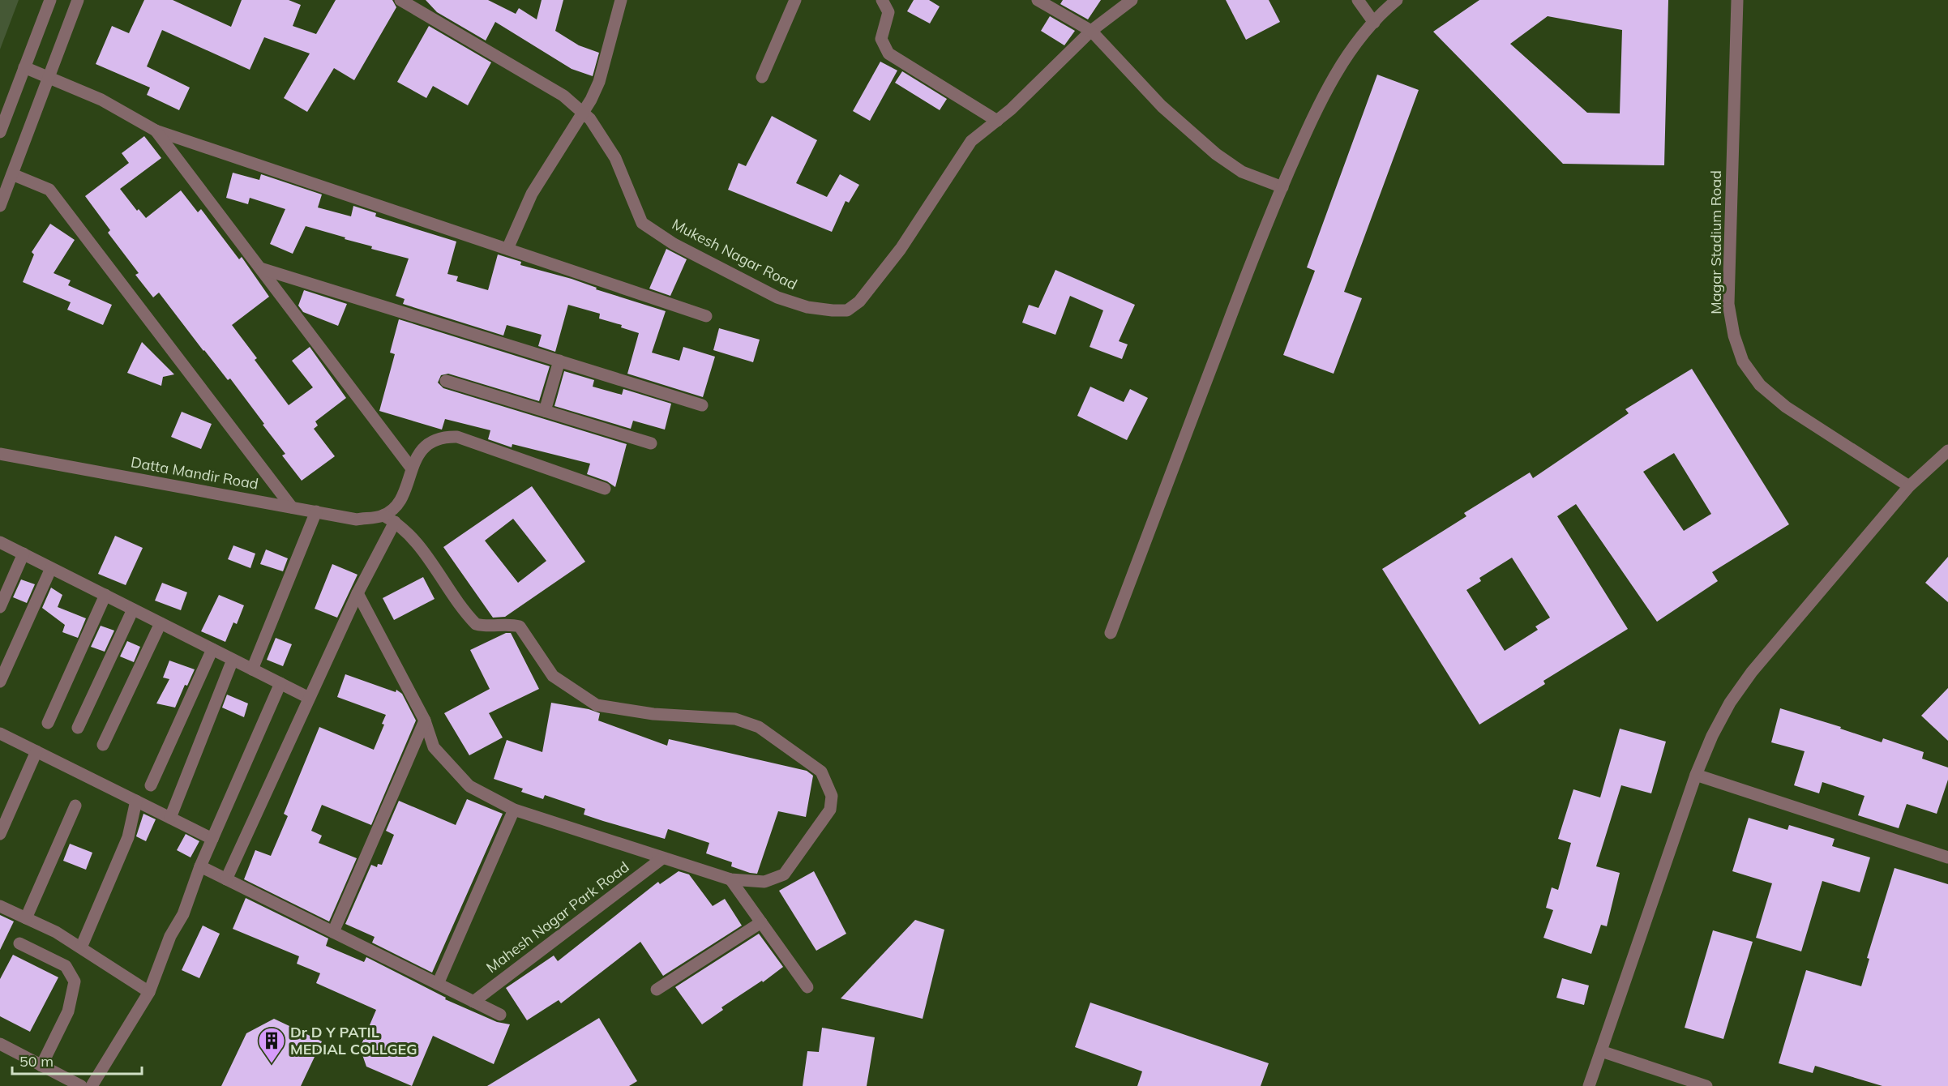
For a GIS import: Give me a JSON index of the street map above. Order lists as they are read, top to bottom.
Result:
{
  "streets": {
    "street": [
      "Magar Stadium Road",
      "Mukesh Nagar Road",
      "Datta Mandir Road",
      "Mahesh Nagar Park Road"
    ]
  },
  "places": {
    "building": ["Dr D Y PATIL MEDIAL COLLGEG"]
  },
  "scale_bar": "50 m"
}
